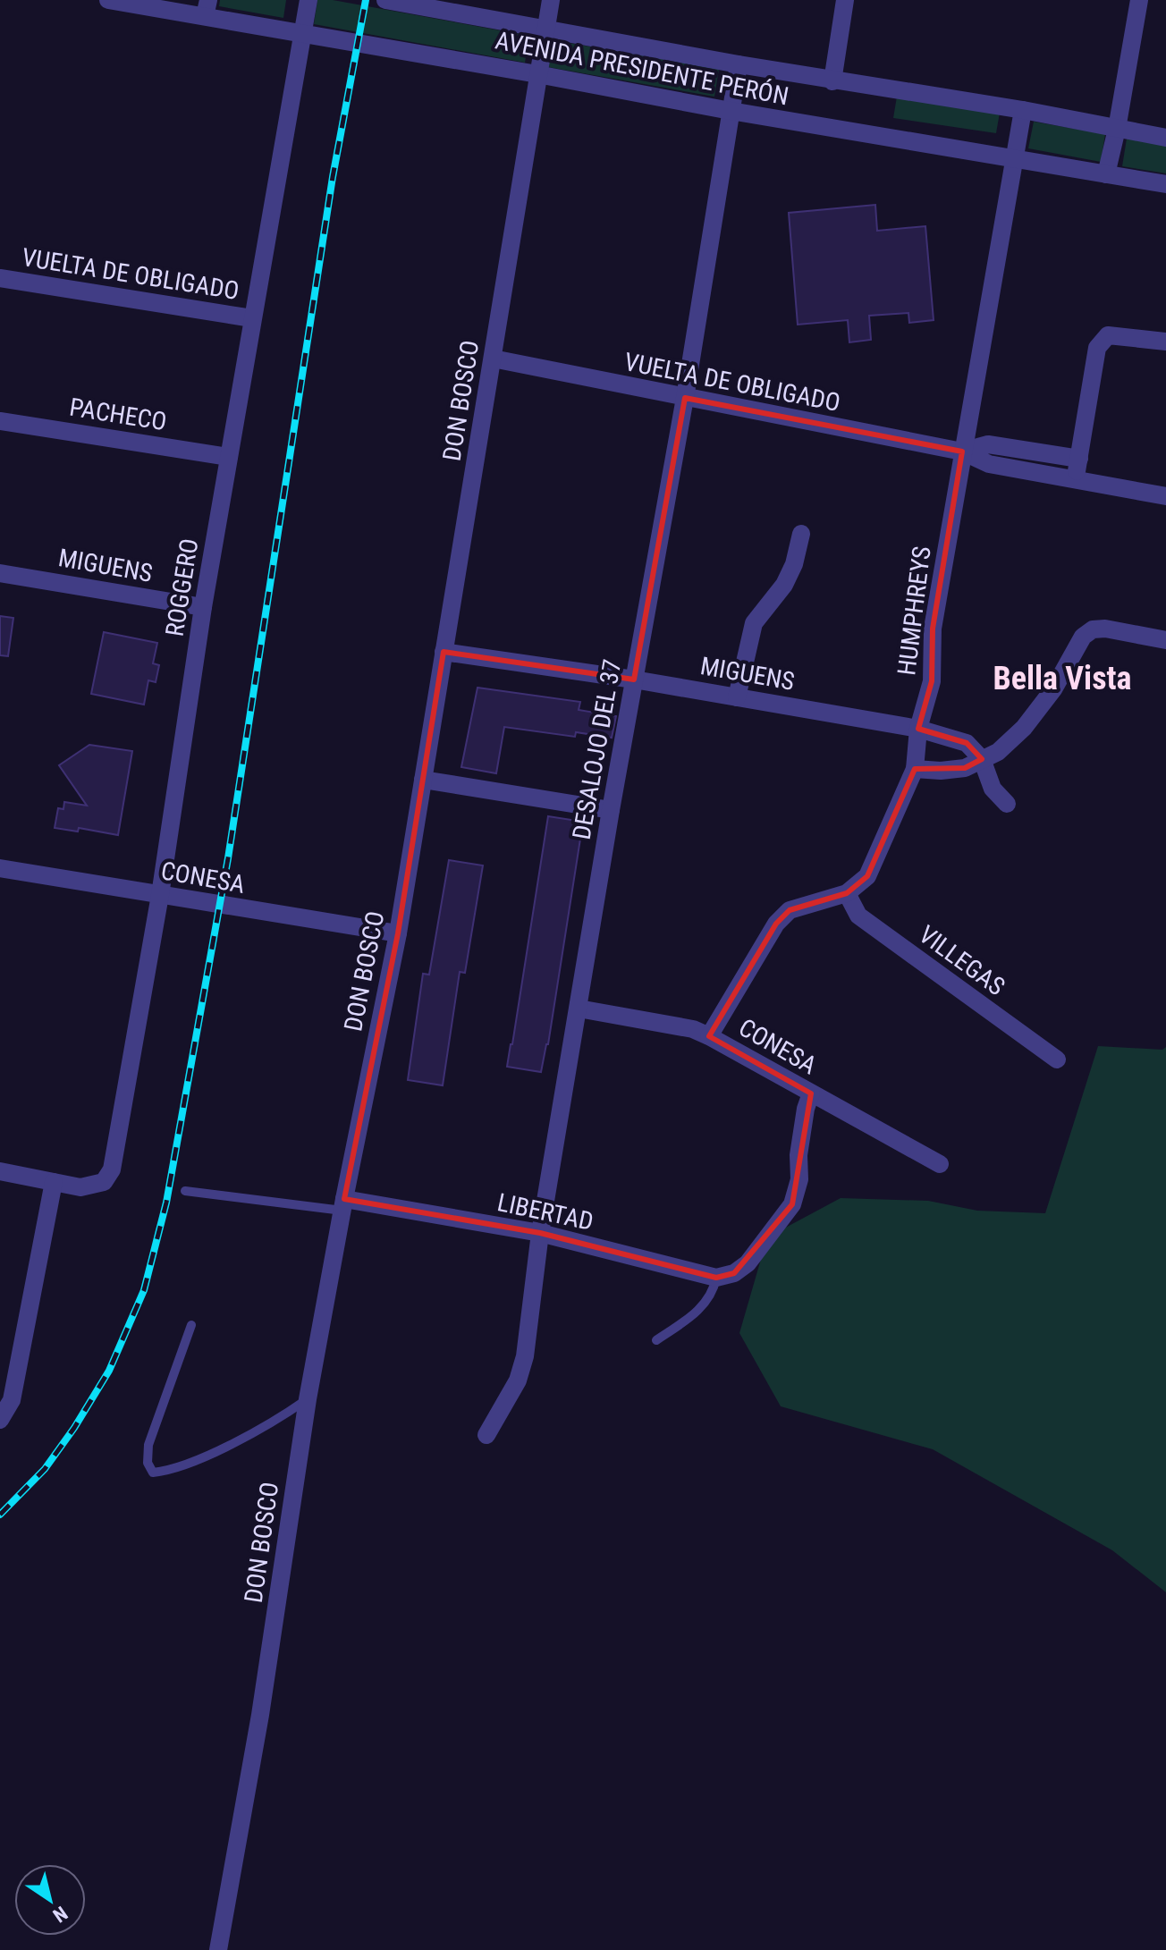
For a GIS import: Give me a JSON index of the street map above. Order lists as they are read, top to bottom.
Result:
{
  "streets": {
    "street": [
      "AVENIDA PRESIDENTE PERÓN",
      "VUELTA DE OBLIGADO",
      "DON BOSCO",
      "PACHECO",
      "MIGUENS",
      "ROGGERO",
      "HUMPHREYS",
      "DESALOJO DEL 37",
      "CONESA",
      "VILLEGAS",
      "LIBERTAD"
    ]
  },
  "crossings": [
    ["AVENIDA PRESIDENTE PERÓN", "DON BOSCO"],
    ["AVENIDA PRESIDENTE PERÓN", "ROGGERO"],
    ["AVENIDA PRESIDENTE PERÓN", "HUMPHREYS"],
    ["AVENIDA PRESIDENTE PERÓN", "DESALOJO DEL 37"],
    ["VUELTA DE OBLIGADO", "DON BOSCO"],
    ["VUELTA DE OBLIGADO", "ROGGERO"],
    ["VUELTA DE OBLIGADO", "HUMPHREYS"],
    ["VUELTA DE OBLIGADO", "DESALOJO DEL 37"],
    ["DON BOSCO", "MIGUENS"],
    ["DON BOSCO", "CONESA"],
    ["DON BOSCO", "LIBERTAD"],
    ["PACHECO", "ROGGERO"],
    ["MIGUENS", "ROGGERO"],
    ["MIGUENS", "HUMPHREYS"],
    ["MIGUENS", "DESALOJO DEL 37"],
    ["ROGGERO", "CONESA"],
    ["HUMPHREYS", "CONESA"],
    ["HUMPHREYS", "VILLEGAS"],
    ["DESALOJO DEL 37", "CONESA"],
    ["DESALOJO DEL 37", "LIBERTAD"]
  ],
  "districts": ["Bella Vista"],
  "north": "bottom right"
}
